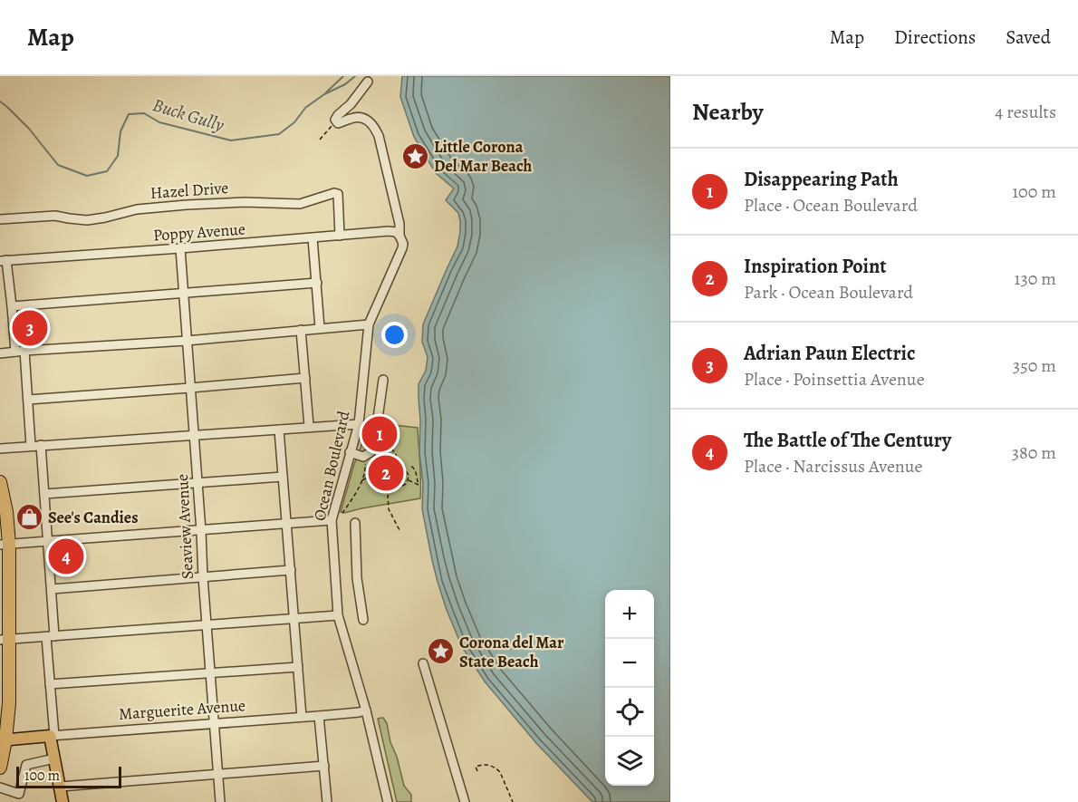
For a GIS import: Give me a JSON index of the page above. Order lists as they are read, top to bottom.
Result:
{
  "streets": {
    "main road": ["Marguerite Avenue"],
    "street": [
      "Hazel Drive",
      "Poppy Avenue",
      "Ocean Boulevard",
      "Seaview Avenue"
    ]
  },
  "crossings": [
    ["Hazel Drive", "Poppy Avenue"],
    ["Poppy Avenue", "Ocean Boulevard"],
    ["Poppy Avenue", "Seaview Avenue"],
    ["Ocean Boulevard", "Marguerite Avenue"],
    ["Seaview Avenue", "Marguerite Avenue"]
  ],
  "water": ["Buck Gully"],
  "places": {
    "place": ["Little Corona Del Mar Beach", "Corona del Mar State Beach"],
    "shop": ["See's Candies"]
  },
  "scale_bar": "100 m",
  "page": {
    "header": "Map",
    "nav": ["Map", "Directions", "Saved"],
    "heading": ["Nearby", "4 results"],
    "list": [
      {
        "mark": "1",
        "name": "Disappearing Path",
        "note": "Place · Ocean Boulevard",
        "value": "100 m"
      },
      {
        "mark": "2",
        "name": "Inspiration Point",
        "note": "Park · Ocean Boulevard",
        "value": "130 m"
      },
      {
        "mark": "3",
        "name": "Adrian Paun Electric",
        "note": "Place · Poinsettia Avenue",
        "value": "350 m"
      },
      {
        "mark": "4",
        "name": "The Battle of The Century",
        "note": "Place · Narcissus Avenue",
        "value": "380 m"
      }
    ],
    "pins": [
      "3",
      "1",
      "2",
      "4"
    ],
    "map_buttons": ["+", "−"],
    "scale": "100 m"
  }
}
